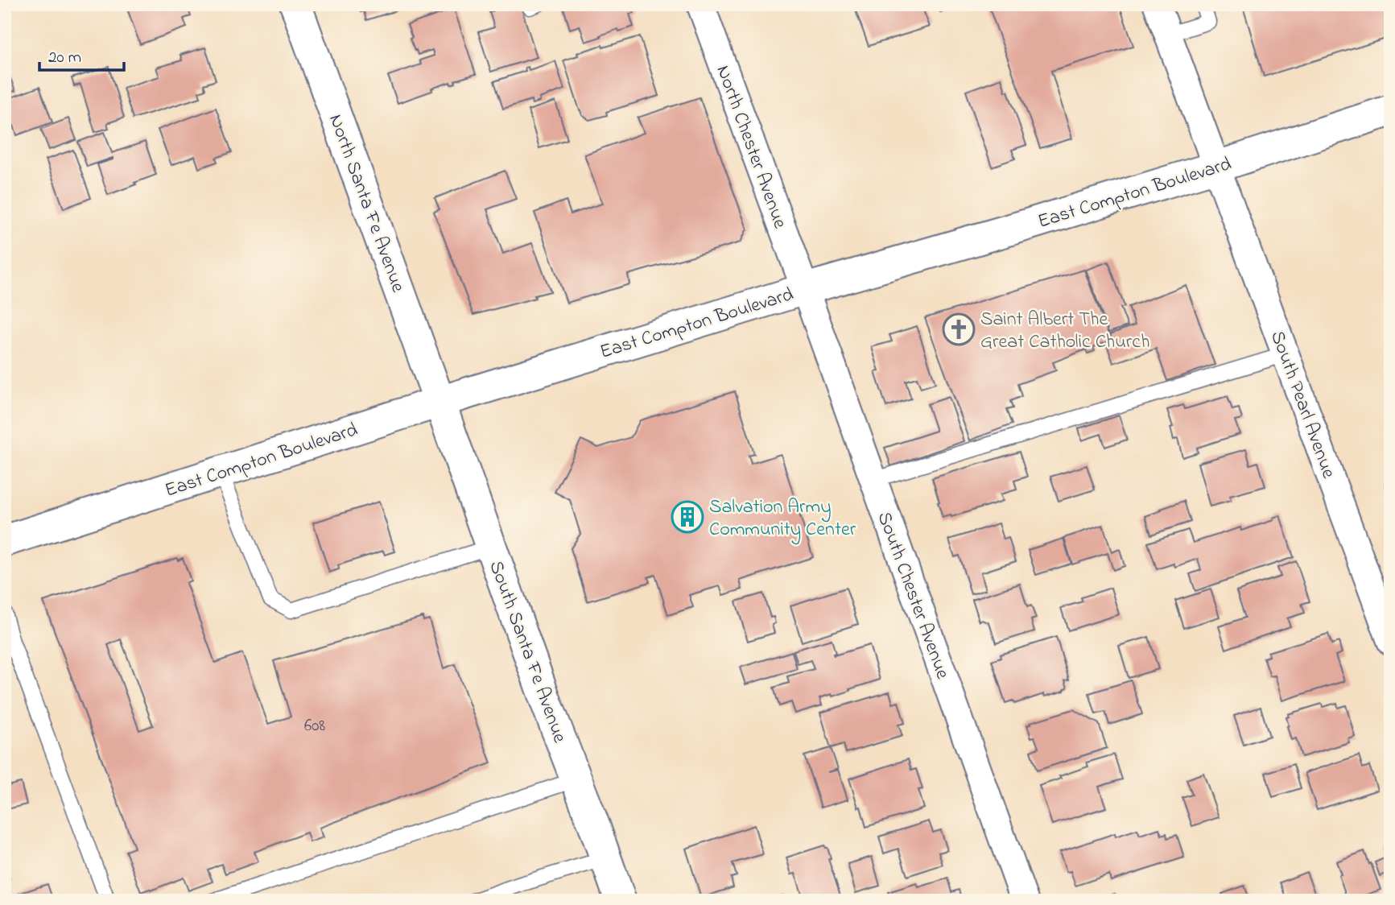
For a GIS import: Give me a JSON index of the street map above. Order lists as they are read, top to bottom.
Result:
{
  "streets": {
    "main road": ["East Compton Boulevard", "North Santa Fe Avenue", "South Santa Fe Avenue"],
    "street": ["North Chester Avenue", "South Pearl Avenue", "South Chester Avenue"]
  },
  "crossings": [
    ["North Chester Avenue", "East Compton Boulevard"],
    ["North Chester Avenue", "South Chester Avenue"],
    ["East Compton Boulevard", "North Santa Fe Avenue"],
    ["East Compton Boulevard", "South Pearl Avenue"],
    ["East Compton Boulevard", "South Chester Avenue"],
    ["East Compton Boulevard", "South Santa Fe Avenue"],
    ["North Santa Fe Avenue", "South Santa Fe Avenue"]
  ],
  "places": {
    "church": ["Saint Albert The Great Catholic Church"],
    "building": ["Salvation Army Community Center"]
  },
  "house_numbers": ["608"],
  "scale_bar": "20 m"
}
